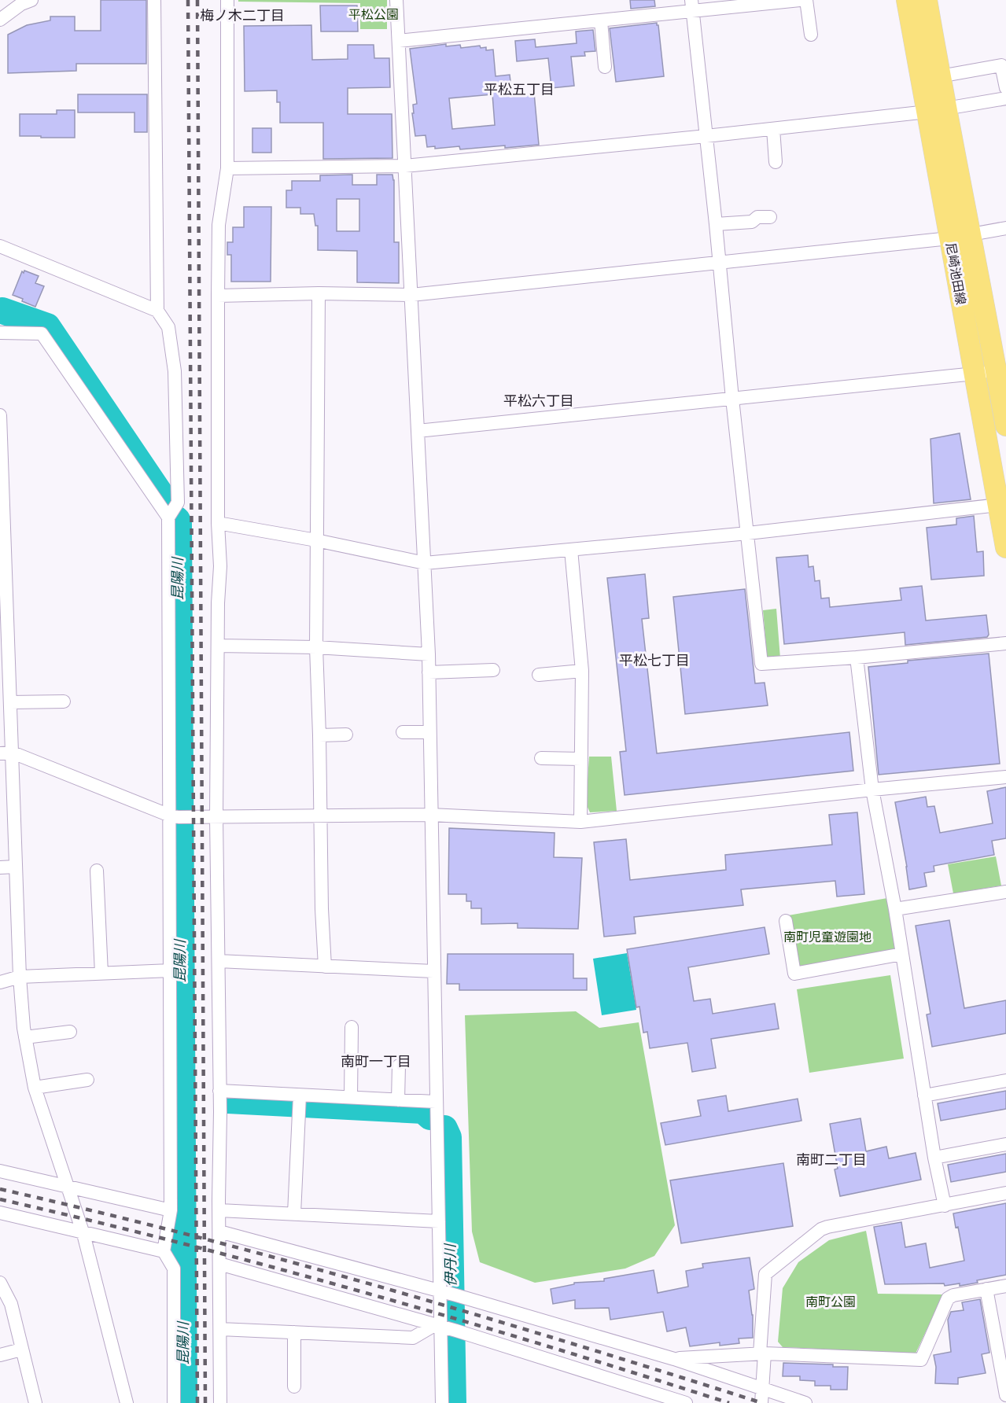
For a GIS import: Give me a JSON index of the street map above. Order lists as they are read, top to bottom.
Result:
{
  "streets": {
    "main road": ["尼崎池田線"]
  },
  "districts": [
    "梅ノ木二丁目",
    "平松五丁目",
    "平松六丁目",
    "平松七丁目",
    "南町一丁目",
    "南町二丁目"
  ],
  "water": ["昆陽川", "伊丹川"],
  "parks": ["平松公園", "南町児童遊園地", "南町公園"]
}
